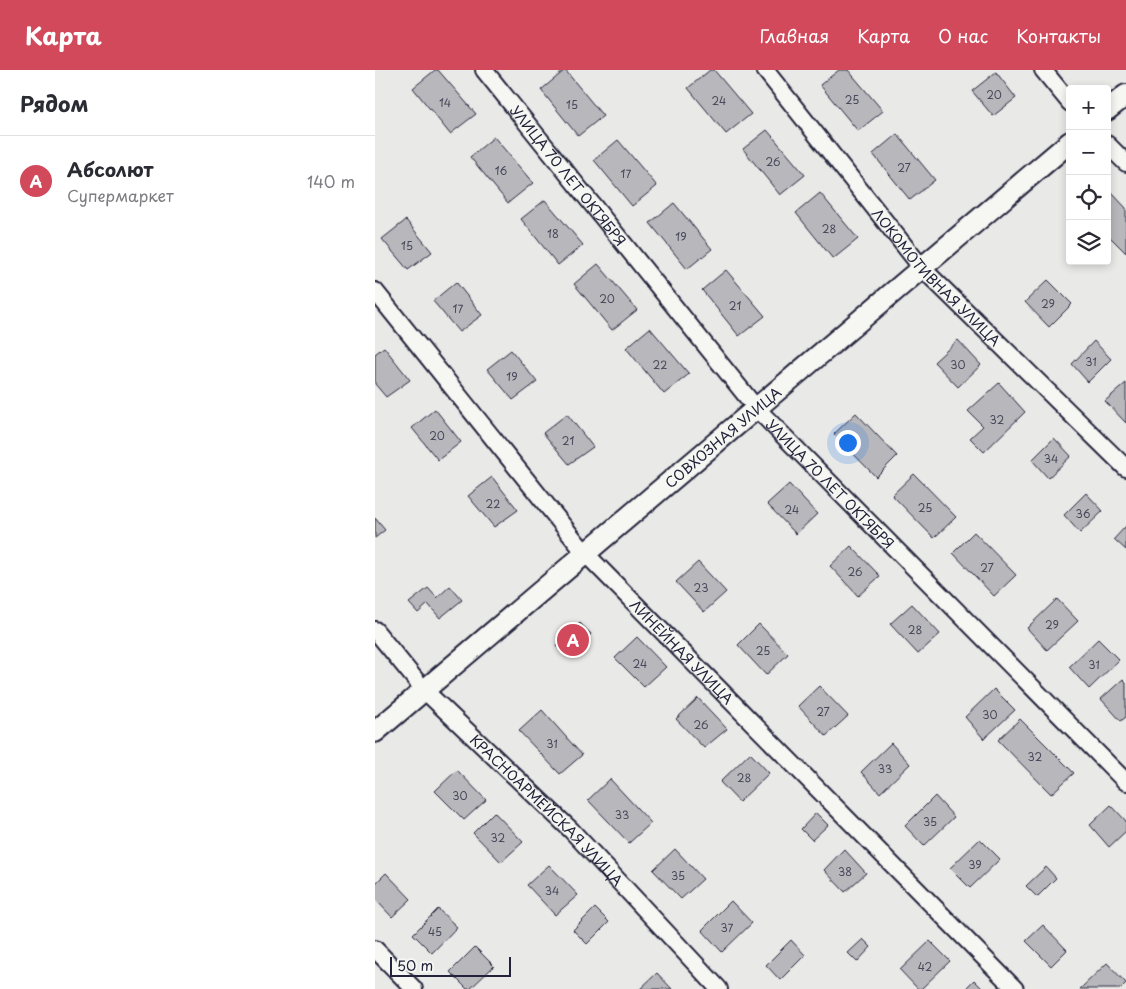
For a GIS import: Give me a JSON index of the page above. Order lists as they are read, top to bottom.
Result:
{
  "streets": {
    "street": [
      "УЛИЦА 70 ЛЕТ ОКТЯБРЯ",
      "ЛОКОМОТИВНАЯ УЛИЦА",
      "СОВХОЗНАЯ УЛИЦА",
      "ЛИНЕЙНАЯ УЛИЦА",
      "КРАСНОАРМЕЙСКАЯ УЛИЦА"
    ]
  },
  "crossings": [
    ["УЛИЦА 70 ЛЕТ ОКТЯБРЯ", "СОВХОЗНАЯ УЛИЦА"],
    ["ЛОКОМОТИВНАЯ УЛИЦА", "СОВХОЗНАЯ УЛИЦА"],
    ["СОВХОЗНАЯ УЛИЦА", "ЛИНЕЙНАЯ УЛИЦА"],
    ["СОВХОЗНАЯ УЛИЦА", "КРАСНОАРМЕЙСКАЯ УЛИЦА"]
  ],
  "house_numbers": [
    "20",
    "25",
    "24",
    "14",
    "15",
    "26",
    "27",
    "16",
    "17",
    "28",
    "18",
    "19",
    "15",
    "20",
    "29",
    "21",
    "17",
    "31",
    "22",
    "30",
    "19",
    "32",
    "20",
    "21",
    "34",
    "22",
    "25",
    "24",
    "36",
    "27",
    "26",
    "23",
    "29",
    "28",
    "25",
    "24",
    "31",
    "27",
    "30",
    "26",
    "31",
    "32",
    "33",
    "28",
    "30",
    "33",
    "35",
    "32",
    "39",
    "38",
    "35",
    "34",
    "37",
    "45",
    "42"
  ],
  "scale_bar": "50 m",
  "page": {
    "header": "Карта",
    "nav": [
      "Главная",
      "Карта",
      "О нас",
      "Контакты"
    ],
    "heading": "Рядом",
    "map_buttons": ["+", "−"],
    "list": [
      {
        "mark": "A",
        "name": "Абсолют",
        "note": "Супермаркет",
        "value": "140 m"
      }
    ],
    "pins": "A",
    "scale": "50 m"
  }
}
